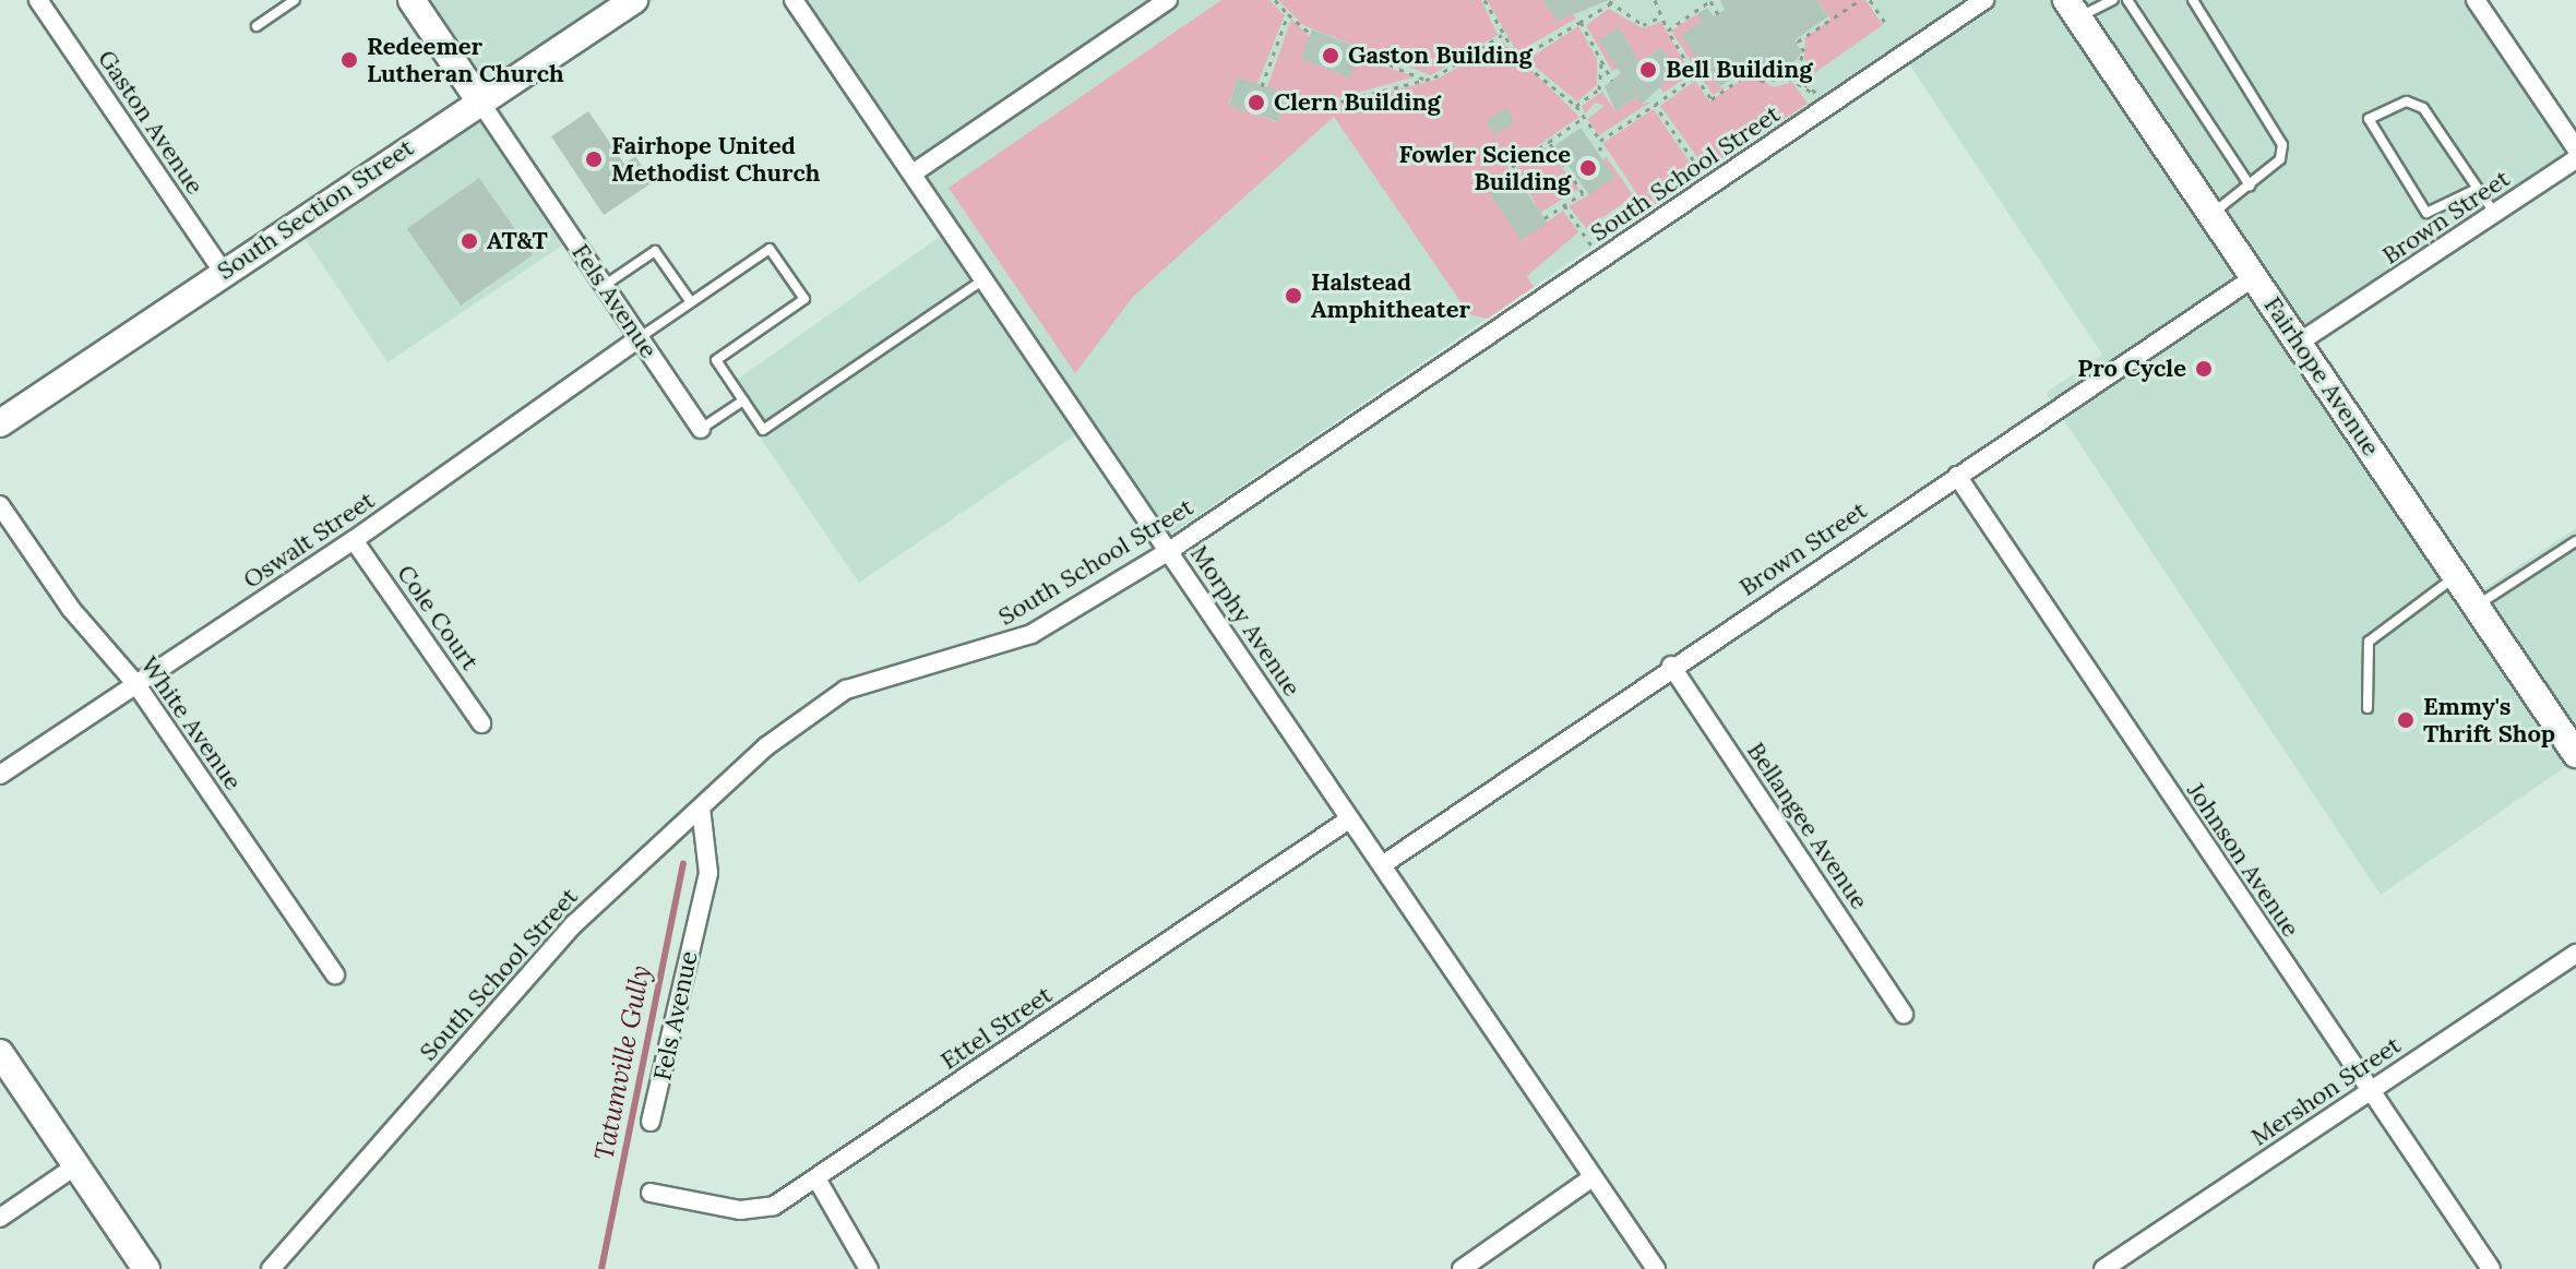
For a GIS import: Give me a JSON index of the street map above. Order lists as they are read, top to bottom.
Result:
{
  "streets": {
    "street": [
      "Gaston Avenue",
      "South School Street",
      "South Section Street",
      "Brown Street",
      "Fels Avenue",
      "Fairhope Avenue",
      "Oswalt Street",
      "Cole Court",
      "Morphy Avenue",
      "White Avenue",
      "Bellangee Avenue",
      "Johnson Avenue",
      "Ettel Street",
      "Mershon Street"
    ]
  },
  "crossings": [
    ["Gaston Avenue", "South Section Street"],
    ["South School Street", "Fels Avenue"],
    ["South School Street", "Morphy Avenue"],
    ["South Section Street", "Fels Avenue"],
    ["Brown Street", "Fairhope Avenue"],
    ["Brown Street", "Morphy Avenue"],
    ["Brown Street", "Bellangee Avenue"],
    ["Brown Street", "Johnson Avenue"],
    ["Fels Avenue", "Oswalt Street"],
    ["Oswalt Street", "Cole Court"],
    ["Oswalt Street", "White Avenue"],
    ["Morphy Avenue", "Ettel Street"],
    ["Johnson Avenue", "Mershon Street"]
  ],
  "water": ["Tatumville Gully"],
  "places": [
    "Gaston Building",
    "Redeemer Lutheran Church",
    "Bell Building",
    "Clern Building",
    "Fairhope United Methodist Church",
    "Fowler Science Building",
    "AT&T",
    "Halstead Amphitheater",
    "Pro Cycle",
    "Emmy's Thrift Shop"
  ]
}
